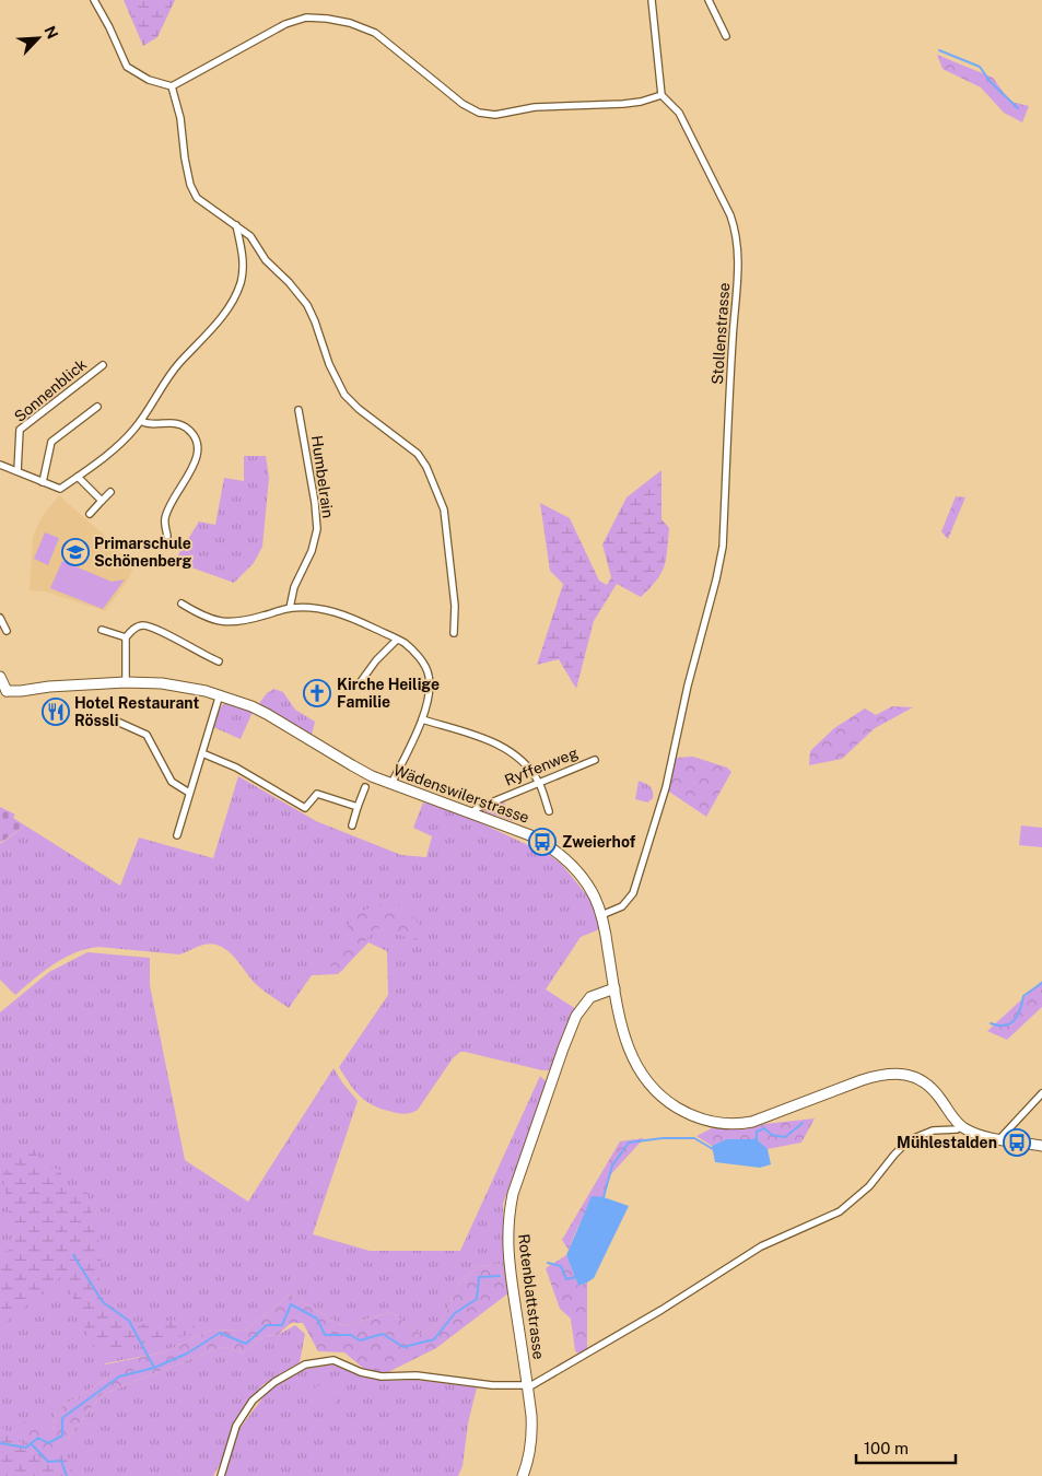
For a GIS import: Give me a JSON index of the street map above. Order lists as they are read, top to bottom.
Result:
{
  "streets": {
    "street": [
      "Stollenstrasse",
      "Sonnenblick",
      "Humbelrain",
      "Ryffenweg",
      "Wädenswilerstrasse",
      "Rotenblattstrasse"
    ]
  },
  "crossings": [
    ["Stollenstrasse", "Wädenswilerstrasse"],
    ["Ryffenweg", "Wädenswilerstrasse"],
    ["Wädenswilerstrasse", "Rotenblattstrasse"]
  ],
  "places": {
    "school or university": ["Primarschule Schönenberg"],
    "church": ["Kirche Heilige Familie"],
    "restaurant": ["Hotel Restaurant Rössli"],
    "bus stop": ["Zweierhof", "Mühlestalden"]
  },
  "scale_bar": "100 m",
  "north": "top right"
}
